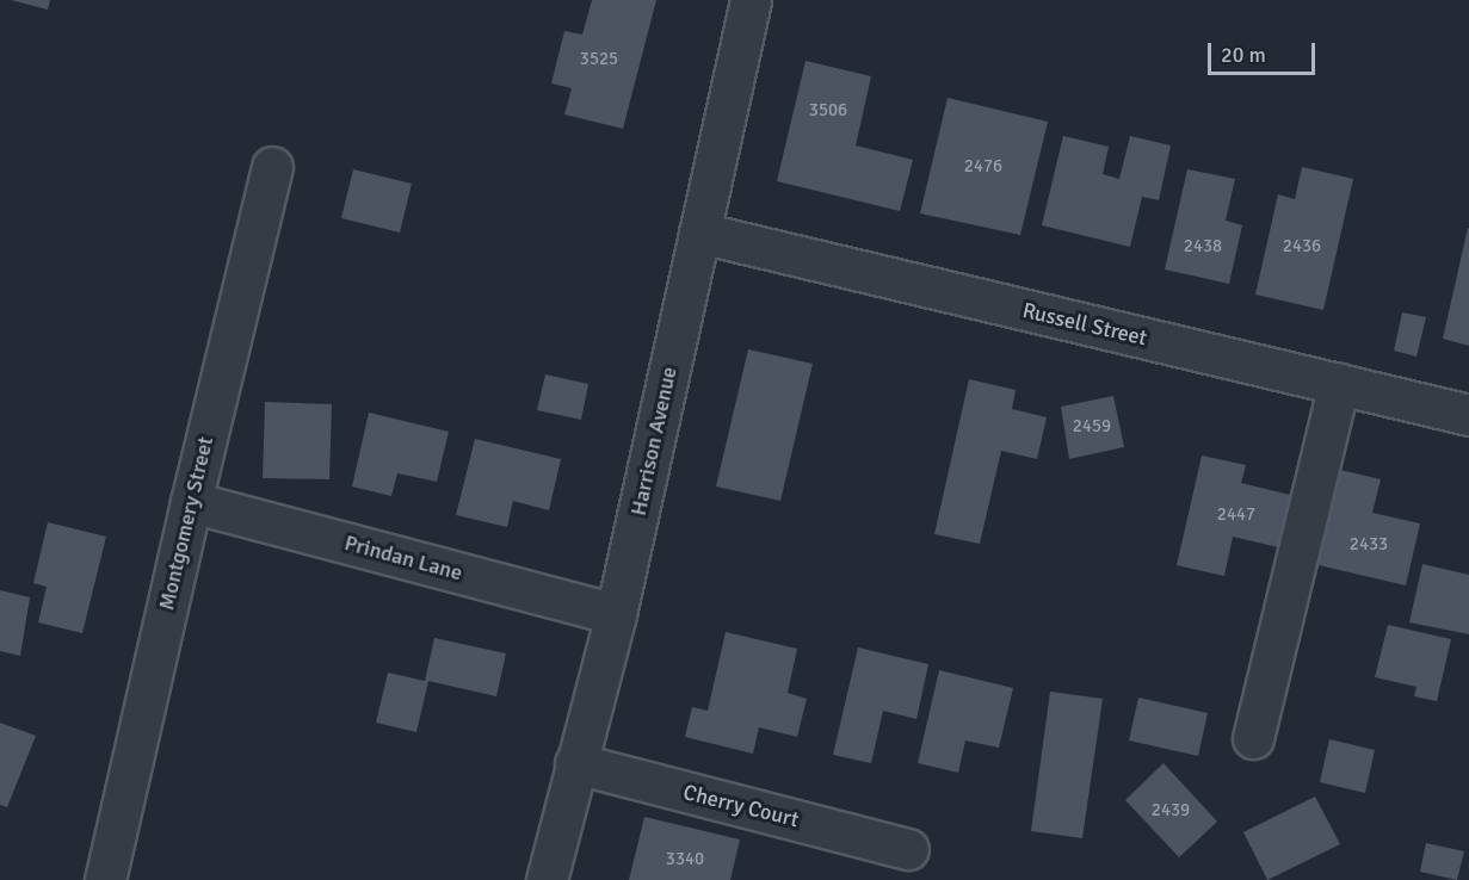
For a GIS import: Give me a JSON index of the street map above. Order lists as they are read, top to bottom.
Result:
{
  "streets": {
    "street": [
      "Russell Street",
      "Harrison Avenue",
      "Montgomery Street",
      "Prindan Lane",
      "Cherry Court"
    ]
  },
  "crossings": [
    ["Russell Street", "Harrison Avenue"],
    ["Harrison Avenue", "Prindan Lane"],
    ["Harrison Avenue", "Cherry Court"],
    ["Montgomery Street", "Prindan Lane"]
  ],
  "house_numbers": [
    "3525",
    "3506",
    "2476",
    "2438",
    "2436",
    "2459",
    "2447",
    "2433",
    "2439",
    "3340"
  ],
  "scale_bar": "20 m"
}
